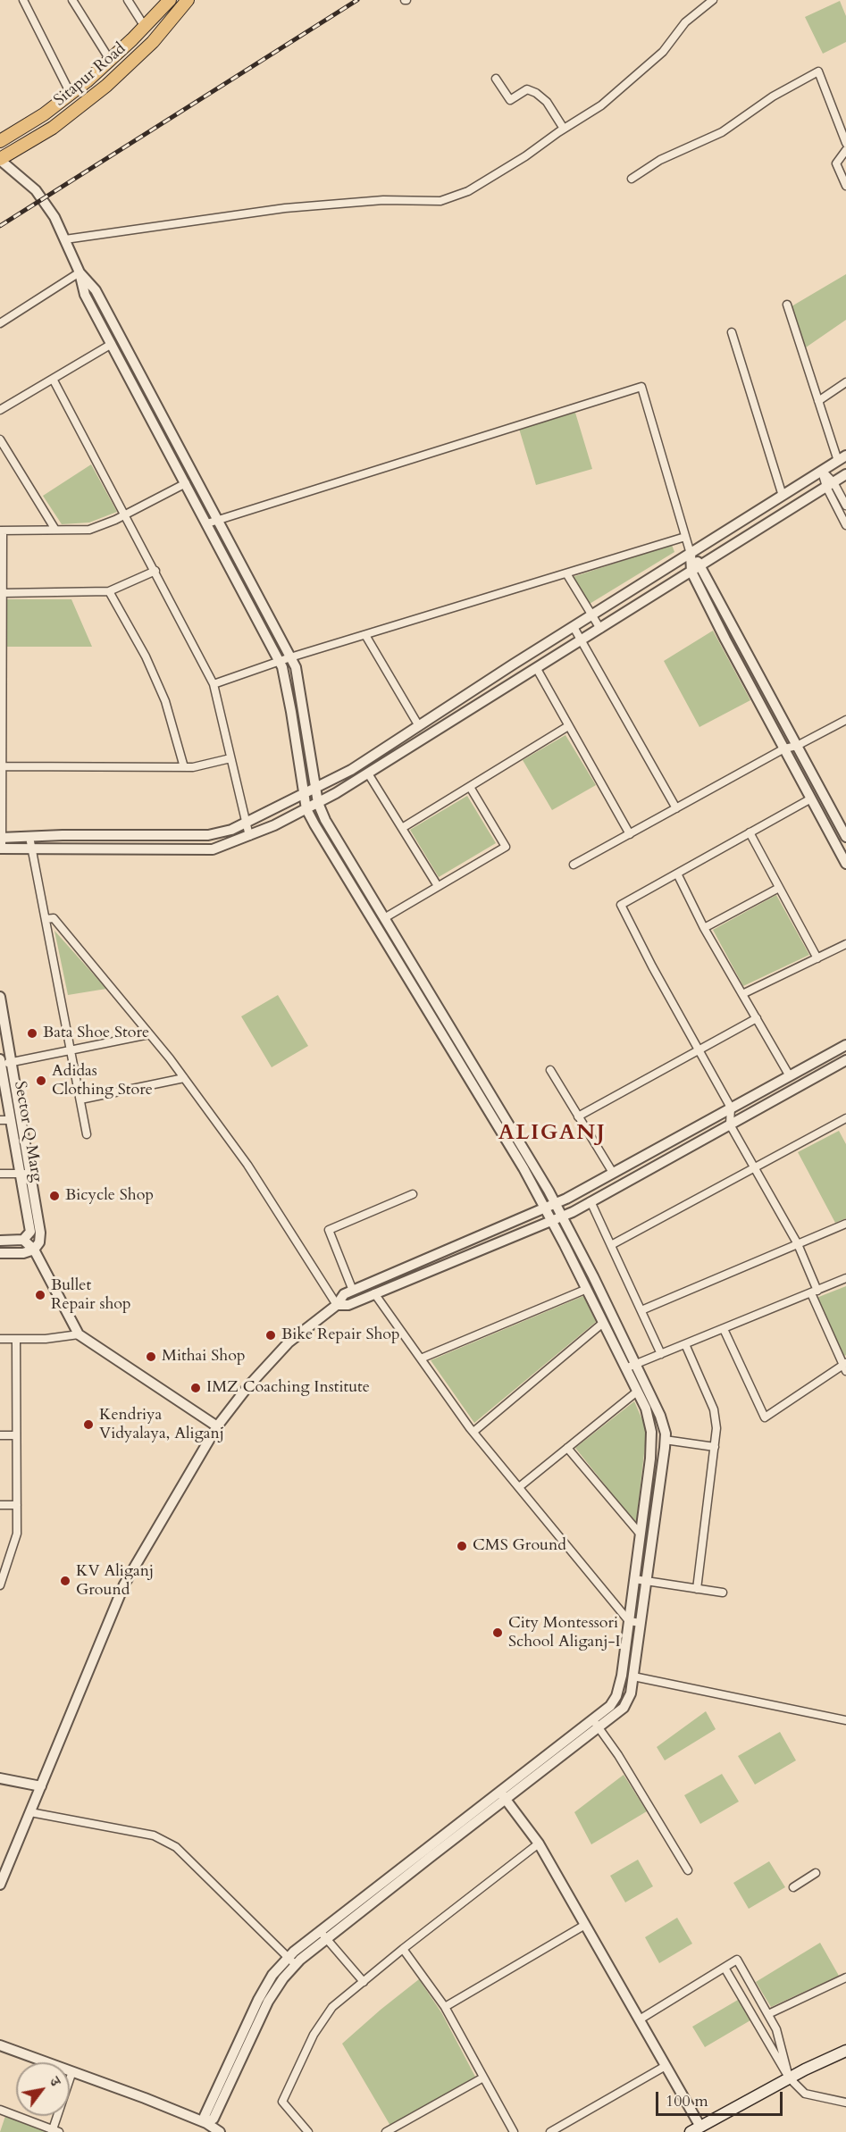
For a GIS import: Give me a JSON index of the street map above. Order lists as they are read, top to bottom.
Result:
{
  "streets": {
    "main road": ["Sitapur Road"],
    "street": ["Sector Q Marg"]
  },
  "districts": ["ALIGANJ"],
  "places": [
    "Bata Shoe Store",
    "Adidas Clothing Store",
    "Bicycle Shop",
    "Bullet Repair shop",
    "Bike Repair Shop",
    "Mithai Shop",
    "IMZ Coaching Institute",
    "Kendriya Vidyalaya, Aliganj",
    "CMS Ground",
    "KV Aliganj Ground",
    "City Montessori School Aliganj-I"
  ],
  "scale_bar": "100 m",
  "north": "top right"
}
